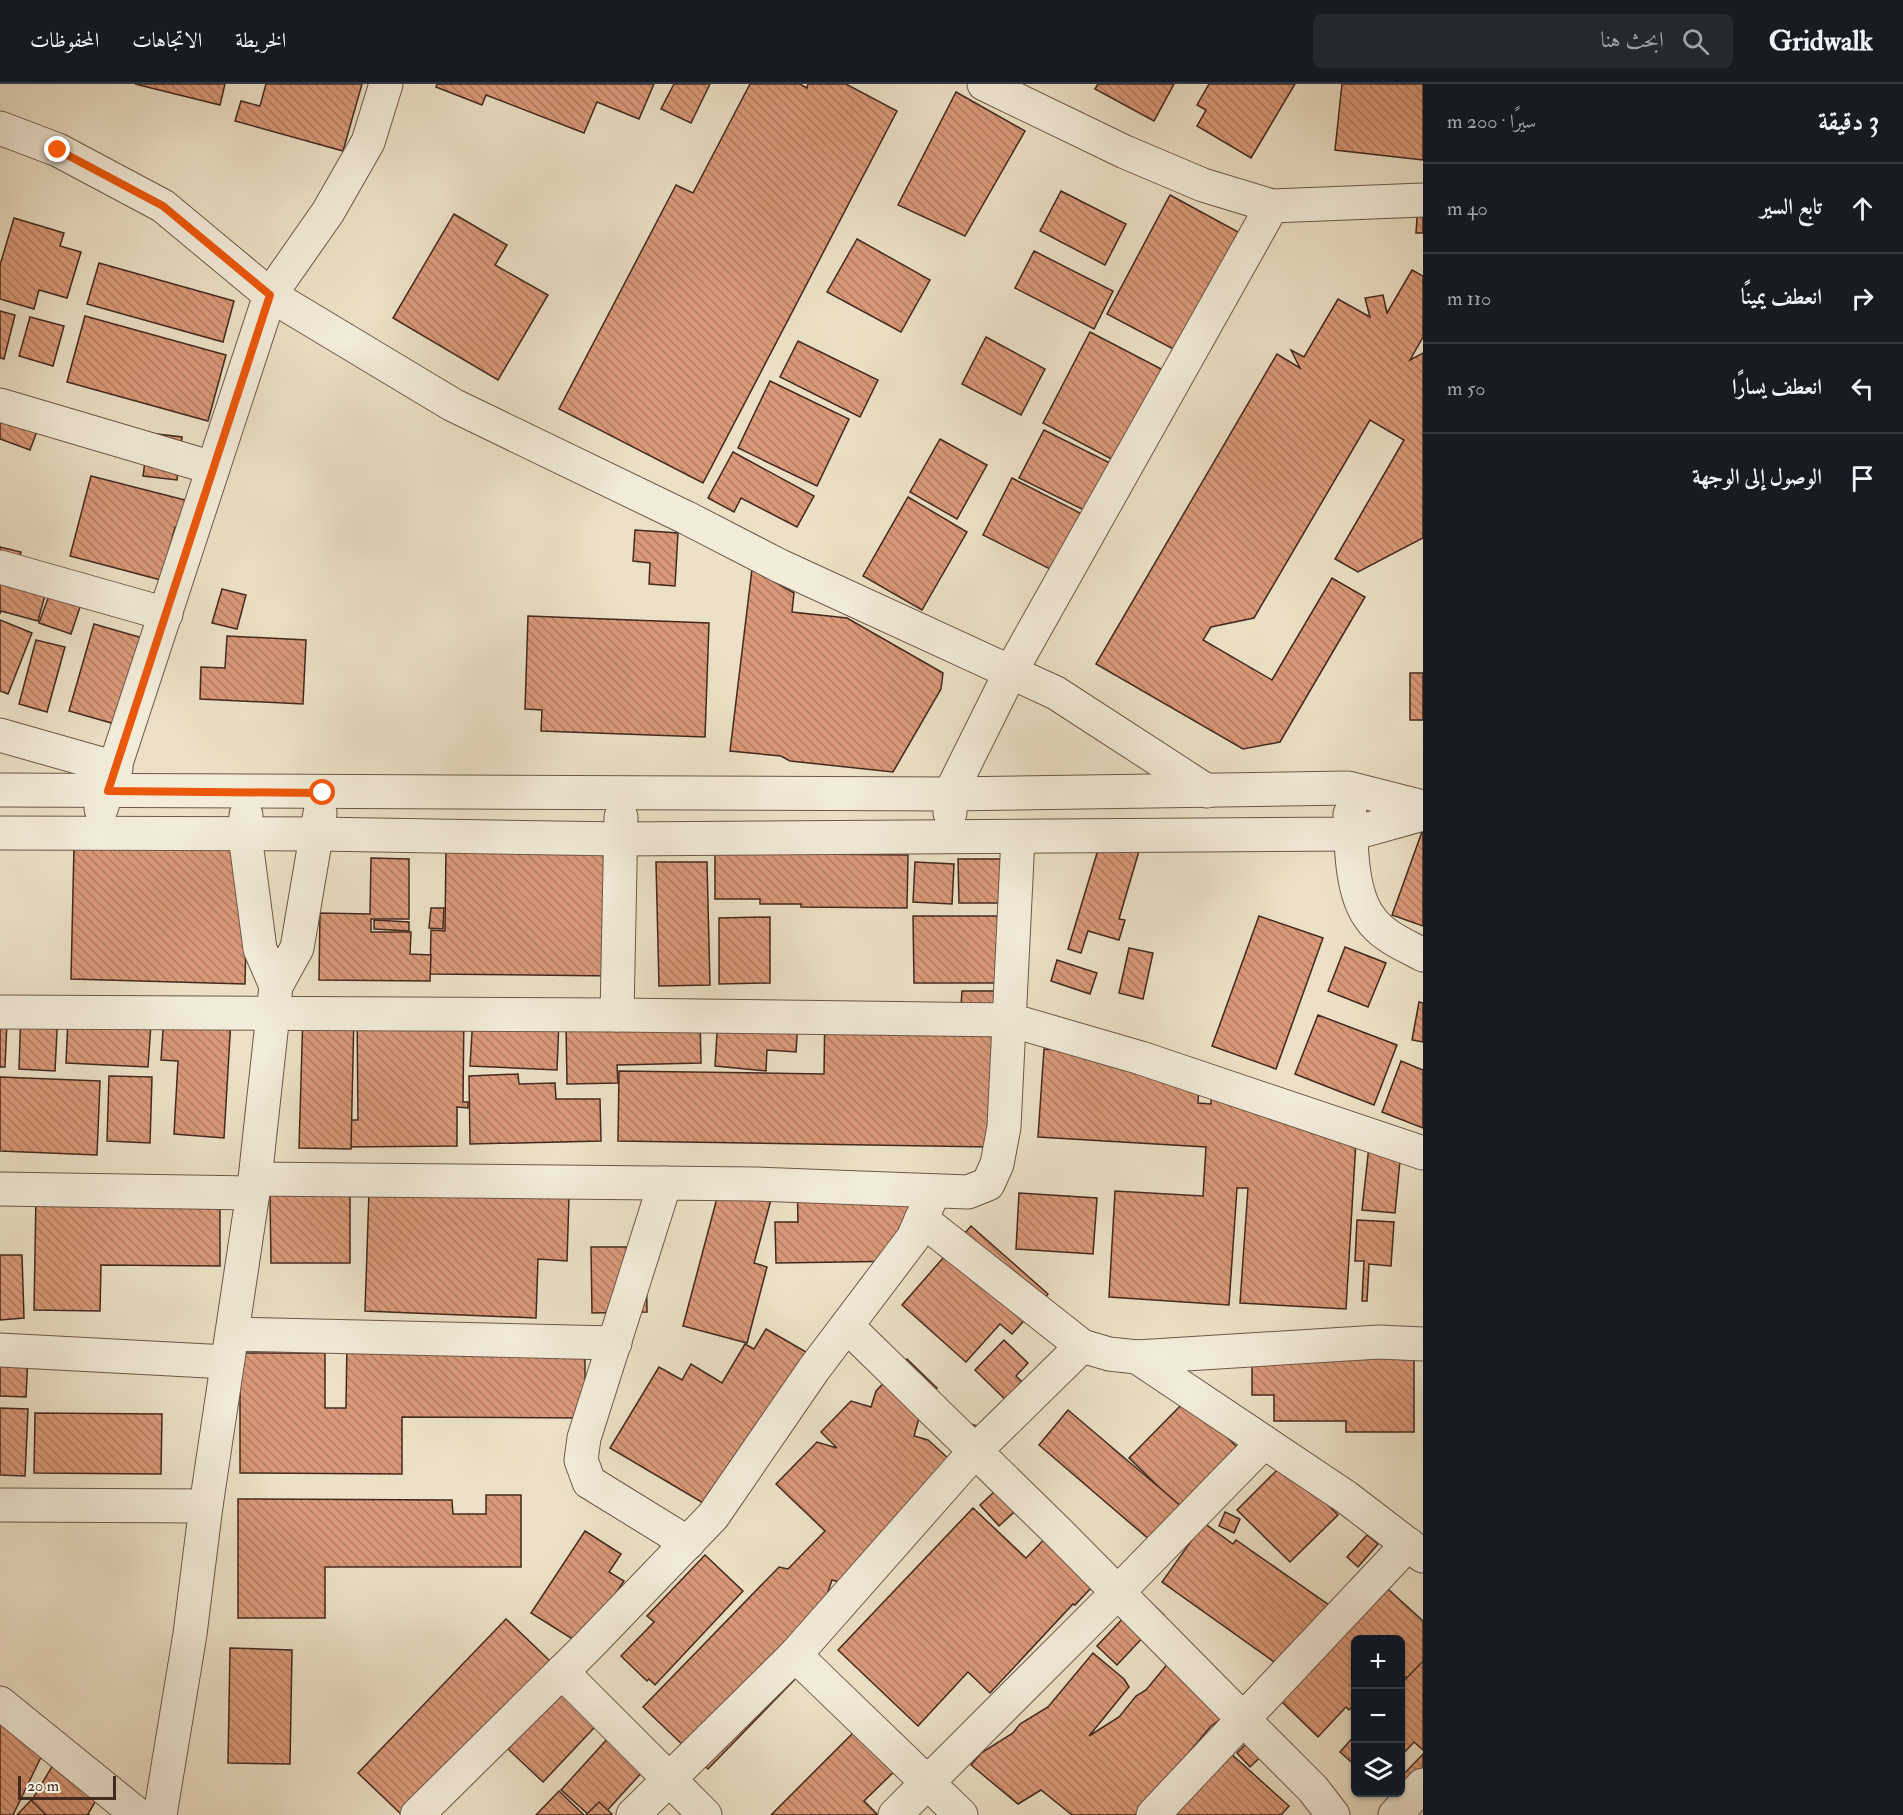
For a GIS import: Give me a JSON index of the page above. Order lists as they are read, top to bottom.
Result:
{
  "scale_bar": "20 m",
  "page": {
    "header": "Gridwalk",
    "search": "ابحث هنا",
    "nav": ["الخريطة", "الاتجاهات", "المحفوظات"],
    "heading": ["3 دقيقة", "سيرًا · 200 m"],
    "list": [
      ["تابع السير", "40 m"],
      ["انعطف يمينًا", "110 m"],
      ["انعطف يسارًا", "50 m"],
      "الوصول إلى الوجهة"
    ],
    "map_buttons": ["+", "−"],
    "scale": "20 m"
  }
}
